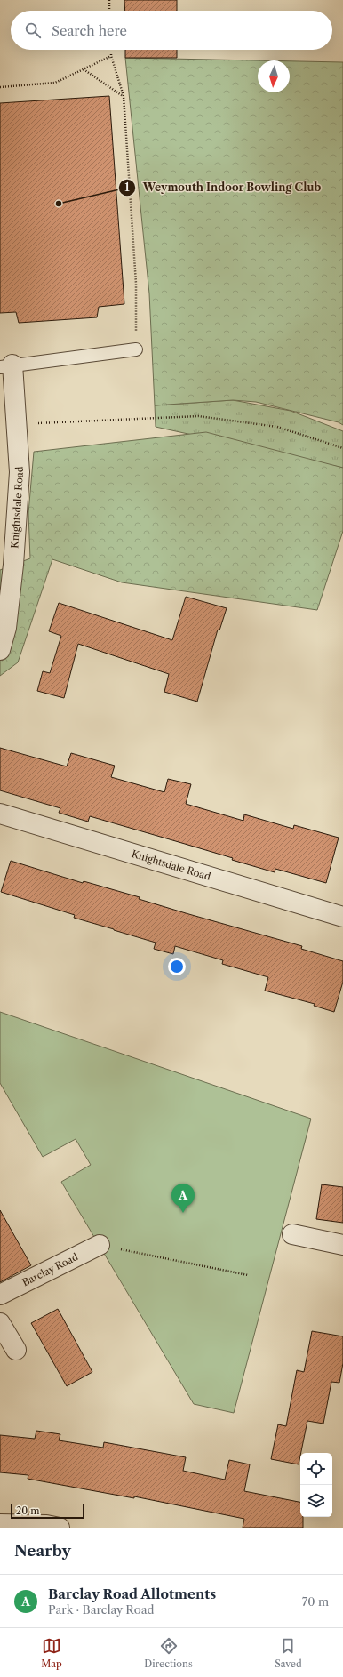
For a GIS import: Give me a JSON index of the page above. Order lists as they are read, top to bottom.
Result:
{
  "streets": {
    "street": ["Knightsdale Road", "Barclay Road"]
  },
  "places": ["Weymouth Indoor Bowling Club"],
  "scale_bar": "20 m",
  "north": "bottom",
  "page": {
    "search": "Search here",
    "pins": "A",
    "scale": "20 m",
    "heading": "Nearby",
    "list": [
      {
        "mark": "A",
        "name": "Barclay Road Allotments",
        "note": "Park · Barclay Road",
        "value": "70 m"
      }
    ],
    "nav": ["Map", "Directions", "Saved"]
  }
}
